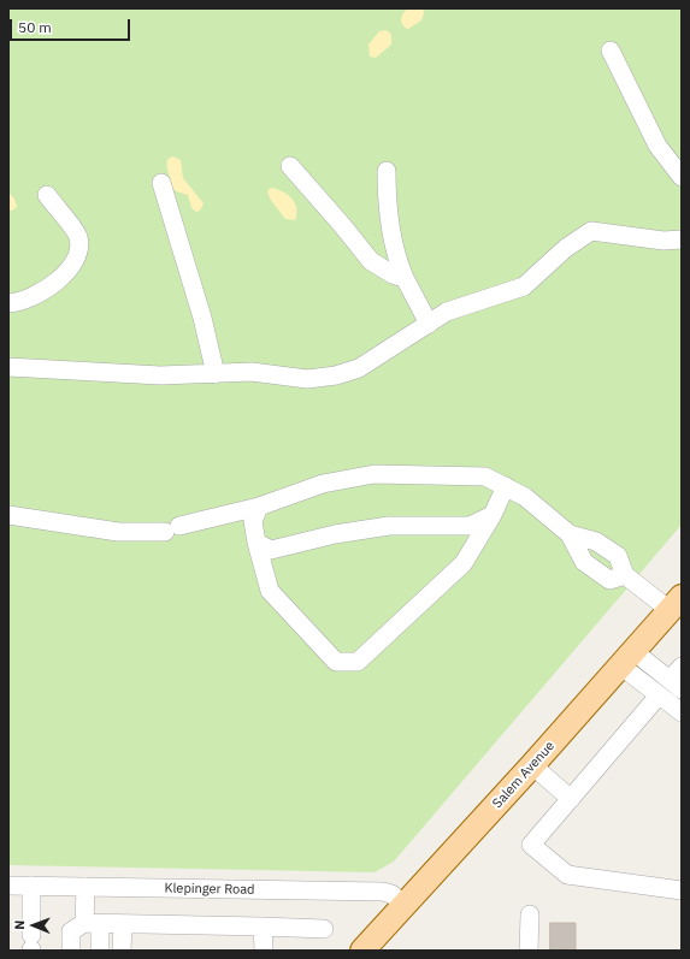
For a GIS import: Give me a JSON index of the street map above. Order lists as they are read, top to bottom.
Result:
{
  "streets": {
    "main road": ["Salem Avenue"],
    "street": ["Klepinger Road"]
  },
  "crossings": [
    ["Salem Avenue", "Klepinger Road"]
  ],
  "scale_bar": "50 m",
  "north": "left"
}
